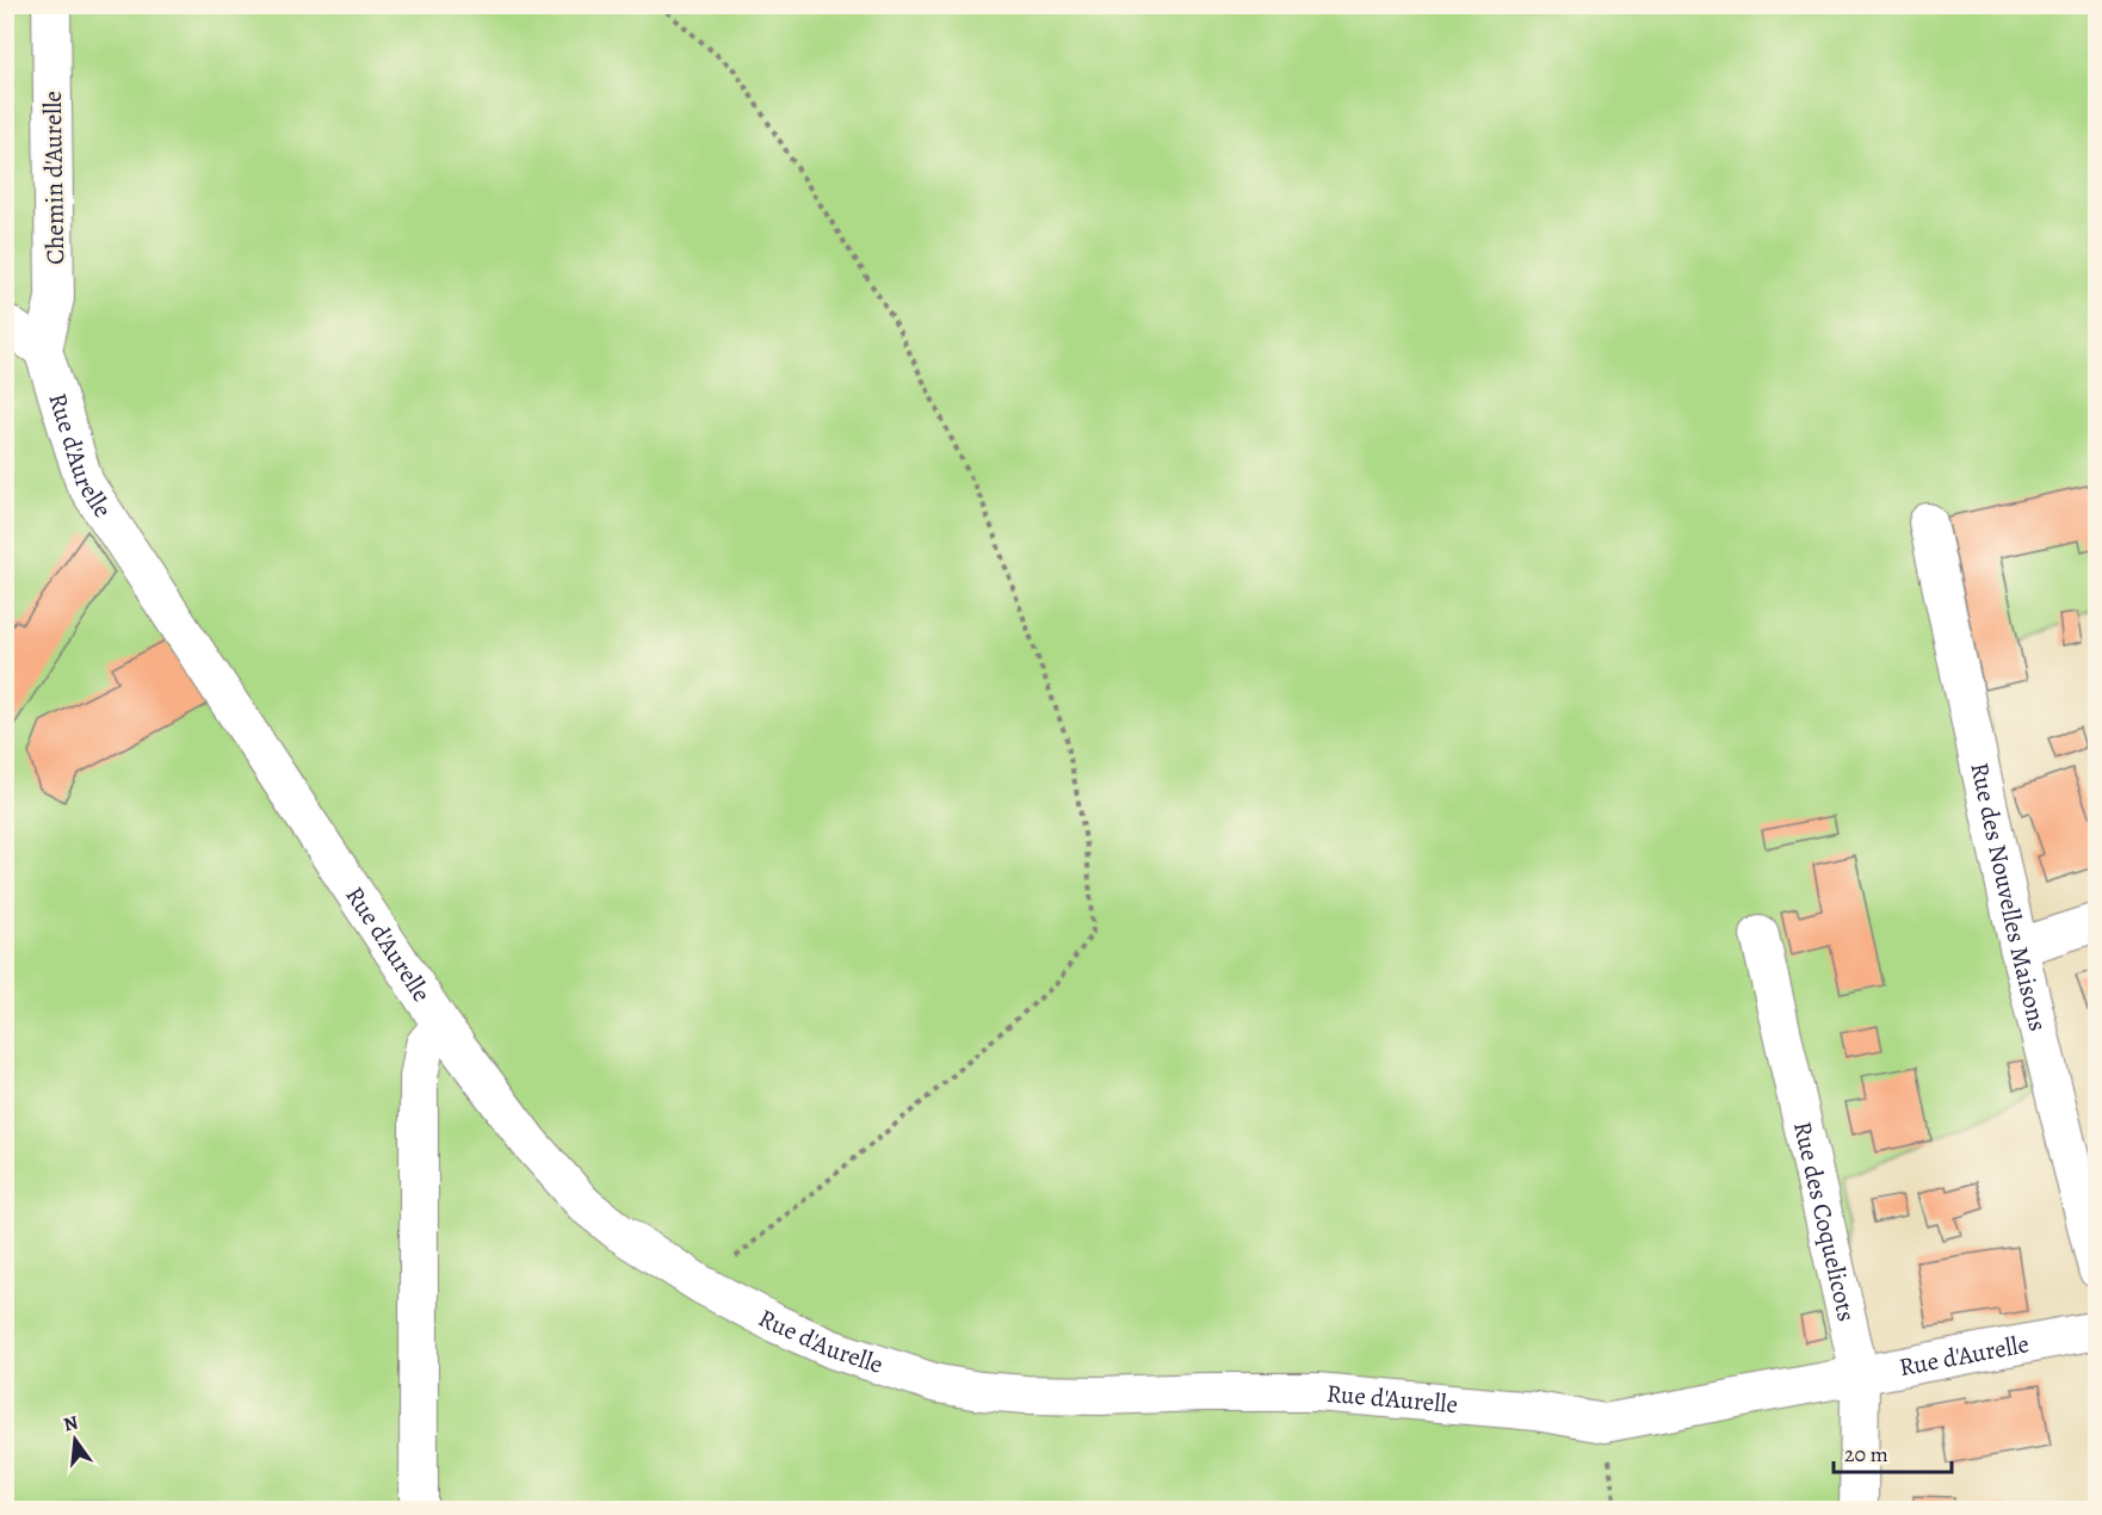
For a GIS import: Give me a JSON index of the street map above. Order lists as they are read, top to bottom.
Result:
{
  "streets": {
    "street": [
      "Chemin d'Aurelle",
      "Rue d'Aurelle",
      "Rue des Nouvelles Maisons",
      "Rue des Coquelicots"
    ]
  },
  "crossings": [
    ["Chemin d'Aurelle", "Rue d'Aurelle"],
    ["Rue d'Aurelle", "Rue des Coquelicots"]
  ],
  "scale_bar": "20 m",
  "north": "top"
}
